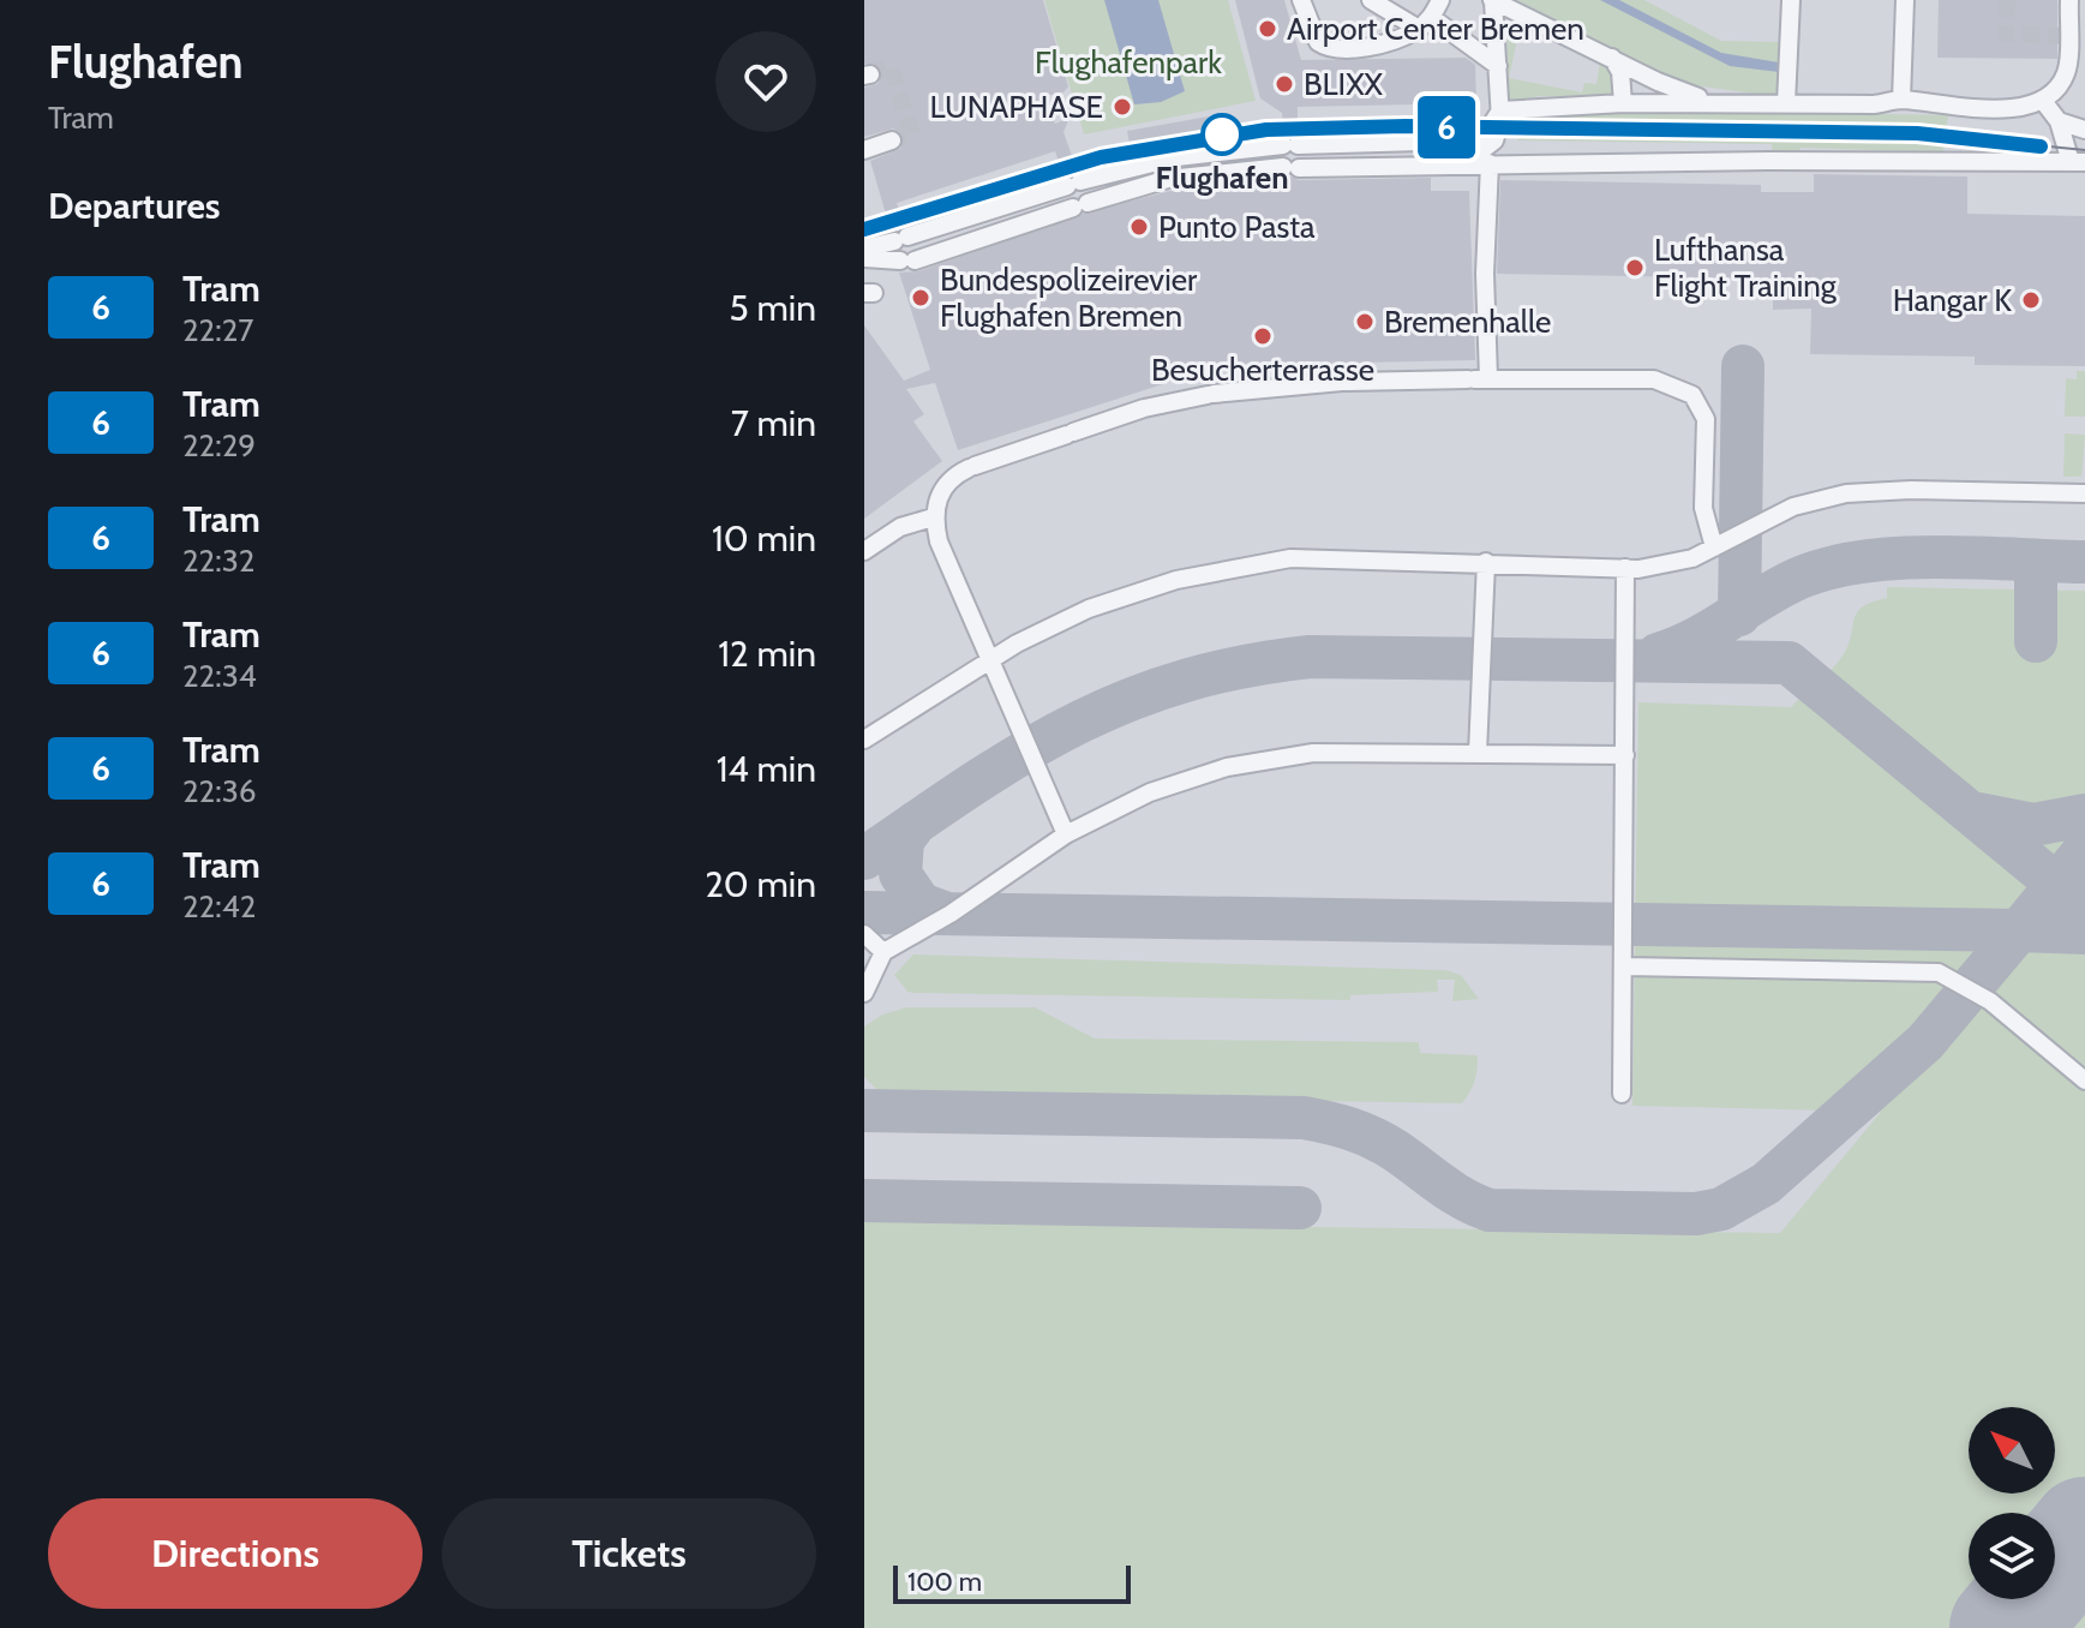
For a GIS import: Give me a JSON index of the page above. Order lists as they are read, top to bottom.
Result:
{
  "parks": ["Flughafenpark"],
  "places": [
    "Airport Center Bremen",
    "BLIXX",
    "LUNAPHASE",
    "Flughafen",
    "Punto Pasta",
    "Lufthansa Flight Training",
    "Bundespolizeirevier Flughafen Bremen",
    "Hangar K",
    "Bremenhalle",
    "Besucherterrasse"
  ],
  "lines": ["tram line 6"],
  "scale_bar": "100 m",
  "north": "top left",
  "page": {
    "heading": [
      ["Flughafen", "Tram"],
      "Departures"
    ],
    "on_map": "6",
    "list": [
      {
        "mark": "6",
        "name": "Tram",
        "note": "22:27",
        "value": "5 min"
      },
      {
        "mark": "6",
        "name": "Tram",
        "note": "22:29",
        "value": "7 min"
      },
      {
        "mark": "6",
        "name": "Tram",
        "note": "22:32",
        "value": "10 min"
      },
      {
        "mark": "6",
        "name": "Tram",
        "note": "22:34",
        "value": "12 min"
      },
      {
        "mark": "6",
        "name": "Tram",
        "note": "22:36",
        "value": "14 min"
      },
      {
        "mark": "6",
        "name": "Tram",
        "note": "22:42",
        "value": "20 min"
      }
    ],
    "buttons": ["Directions", "Tickets"],
    "scale": "100 m"
  }
}
